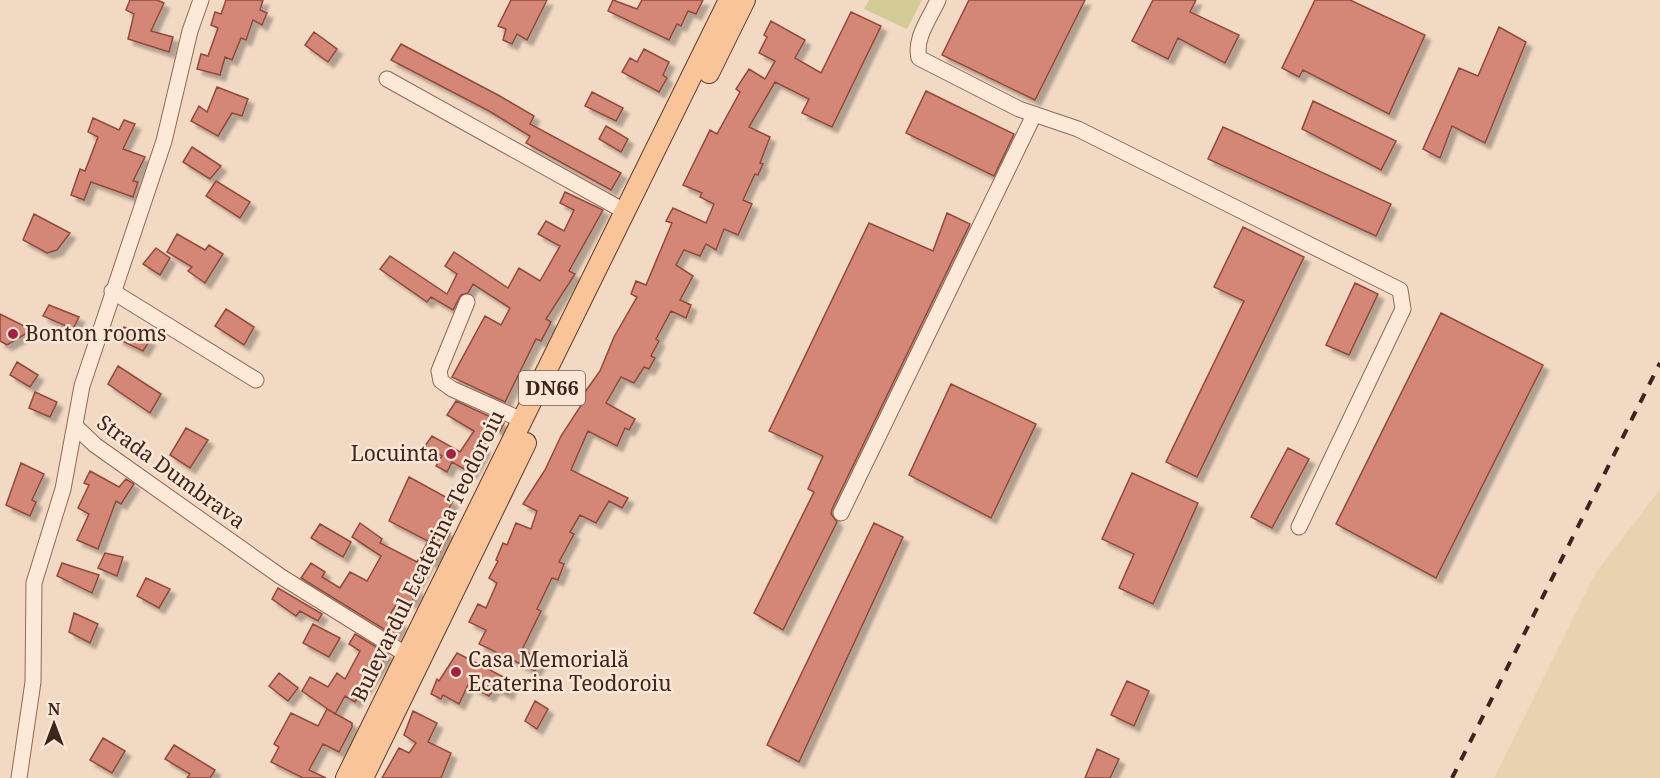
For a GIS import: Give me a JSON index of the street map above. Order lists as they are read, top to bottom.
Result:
{
  "streets": {
    "main road": ["DN66", "Bulevardul Ecaterina Teodoroiu"],
    "street": ["Strada Dumbrava"]
  },
  "crossings": [
    ["Strada Dumbrava", "Bulevardul Ecaterina Teodoroiu"]
  ],
  "places": ["Bonton rooms", "Locuinta", "Casa Memorială Ecaterina Teodoroiu"],
  "north": "top"
}
